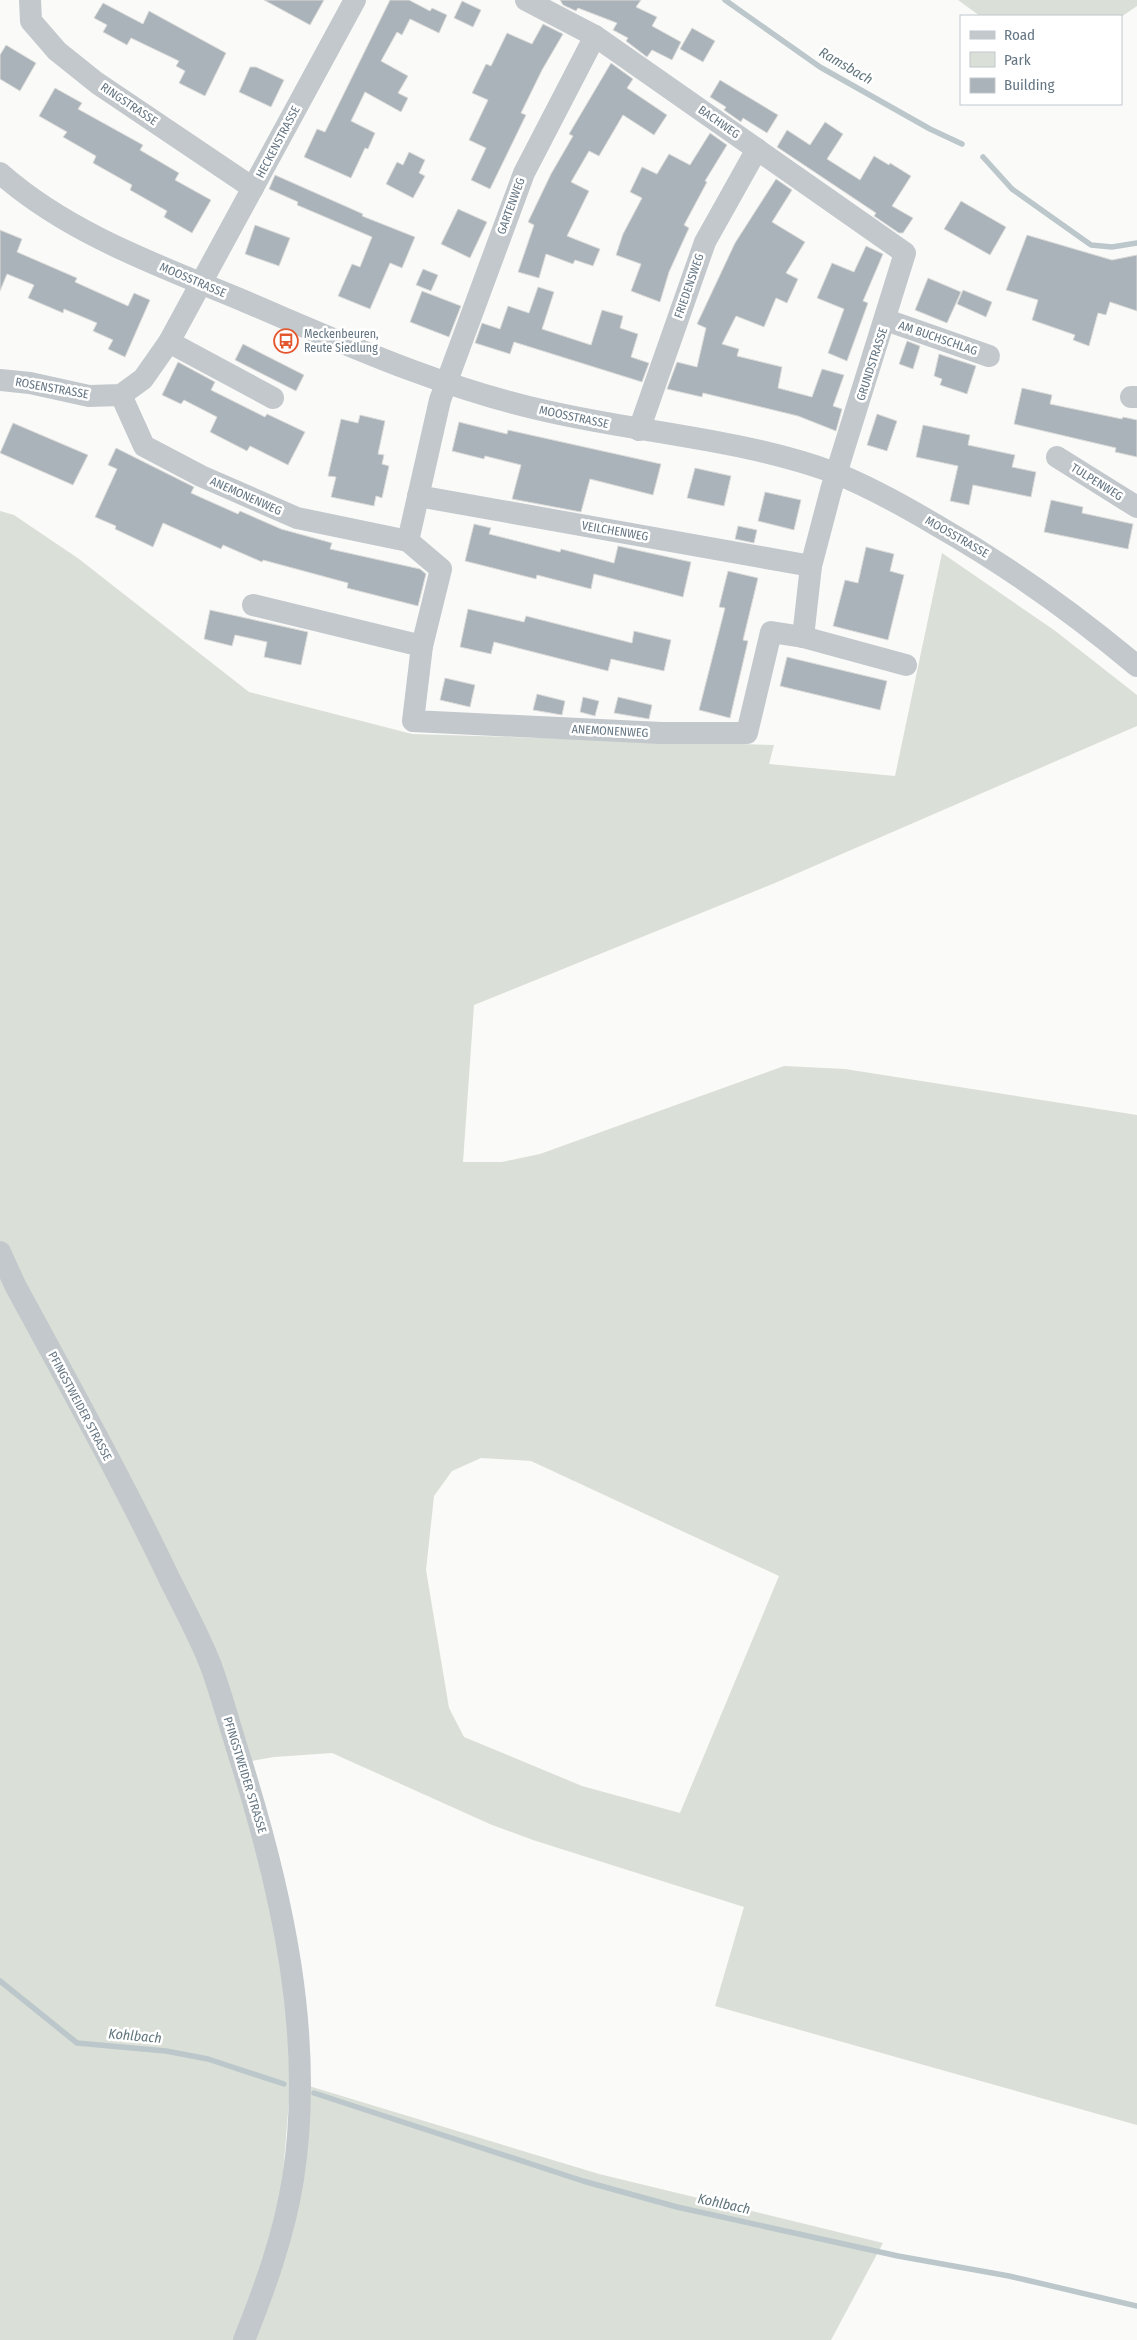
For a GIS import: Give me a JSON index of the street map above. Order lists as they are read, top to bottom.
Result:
{
  "streets": {
    "street": [
      "RINGSTRASSE",
      "BACHWEG",
      "HECKENSTRASSE",
      "GARTENWEG",
      "MOOSSTRASSE",
      "FRIEDENSWEG",
      "AM BUCHSCHLAG",
      "GRUNDSTRASSE",
      "ROSENSTRASSE",
      "TULPENWEG",
      "ANEMONENWEG",
      "VEILCHENWEG",
      "PFINGSTWEIDER STRASSE"
    ]
  },
  "crossings": [
    ["RINGSTRASSE", "HECKENSTRASSE"],
    ["BACHWEG", "GARTENWEG"],
    ["BACHWEG", "FRIEDENSWEG"],
    ["BACHWEG", "GRUNDSTRASSE"],
    ["HECKENSTRASSE", "MOOSSTRASSE"],
    ["GARTENWEG", "MOOSSTRASSE"],
    ["MOOSSTRASSE", "FRIEDENSWEG"],
    ["MOOSSTRASSE", "GRUNDSTRASSE"],
    ["AM BUCHSCHLAG", "GRUNDSTRASSE"],
    ["ROSENSTRASSE", "ANEMONENWEG"]
  ],
  "water": ["Ramsbach", "Kohlbach"],
  "places": {
    "bus stop": ["Meckenbeuren, Reute Siedlung"]
  },
  "legend": ["Road", "Park", "Building"]
}
